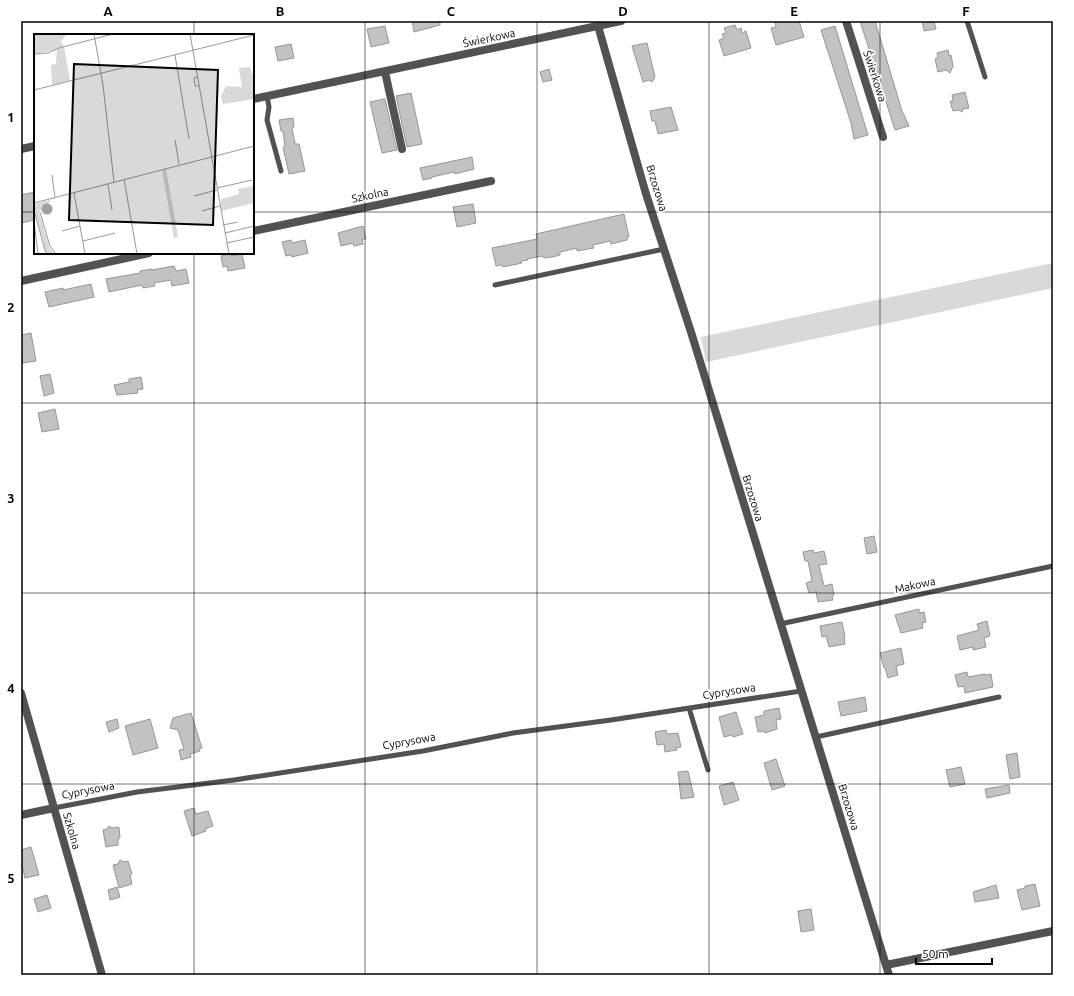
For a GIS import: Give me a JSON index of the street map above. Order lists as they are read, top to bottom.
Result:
{
  "streets": {
    "street": [
      "Świerkowa",
      "Brzozowa",
      "Szkolna",
      "Cyprysowa"
    ],
    "lane": ["Makowa"]
  },
  "crossings": [
    ["Świerkowa", "Brzozowa"],
    ["Brzozowa", "Makowa"],
    ["Brzozowa", "Cyprysowa"],
    ["Szkolna", "Cyprysowa"]
  ],
  "scale_bar": "50 m",
  "grid": {
    "columns": [
      "A",
      "B",
      "C",
      "D",
      "E",
      "F"
    ],
    "rows": [
      "1",
      "2",
      "3",
      "4",
      "5"
    ]
  }
}
